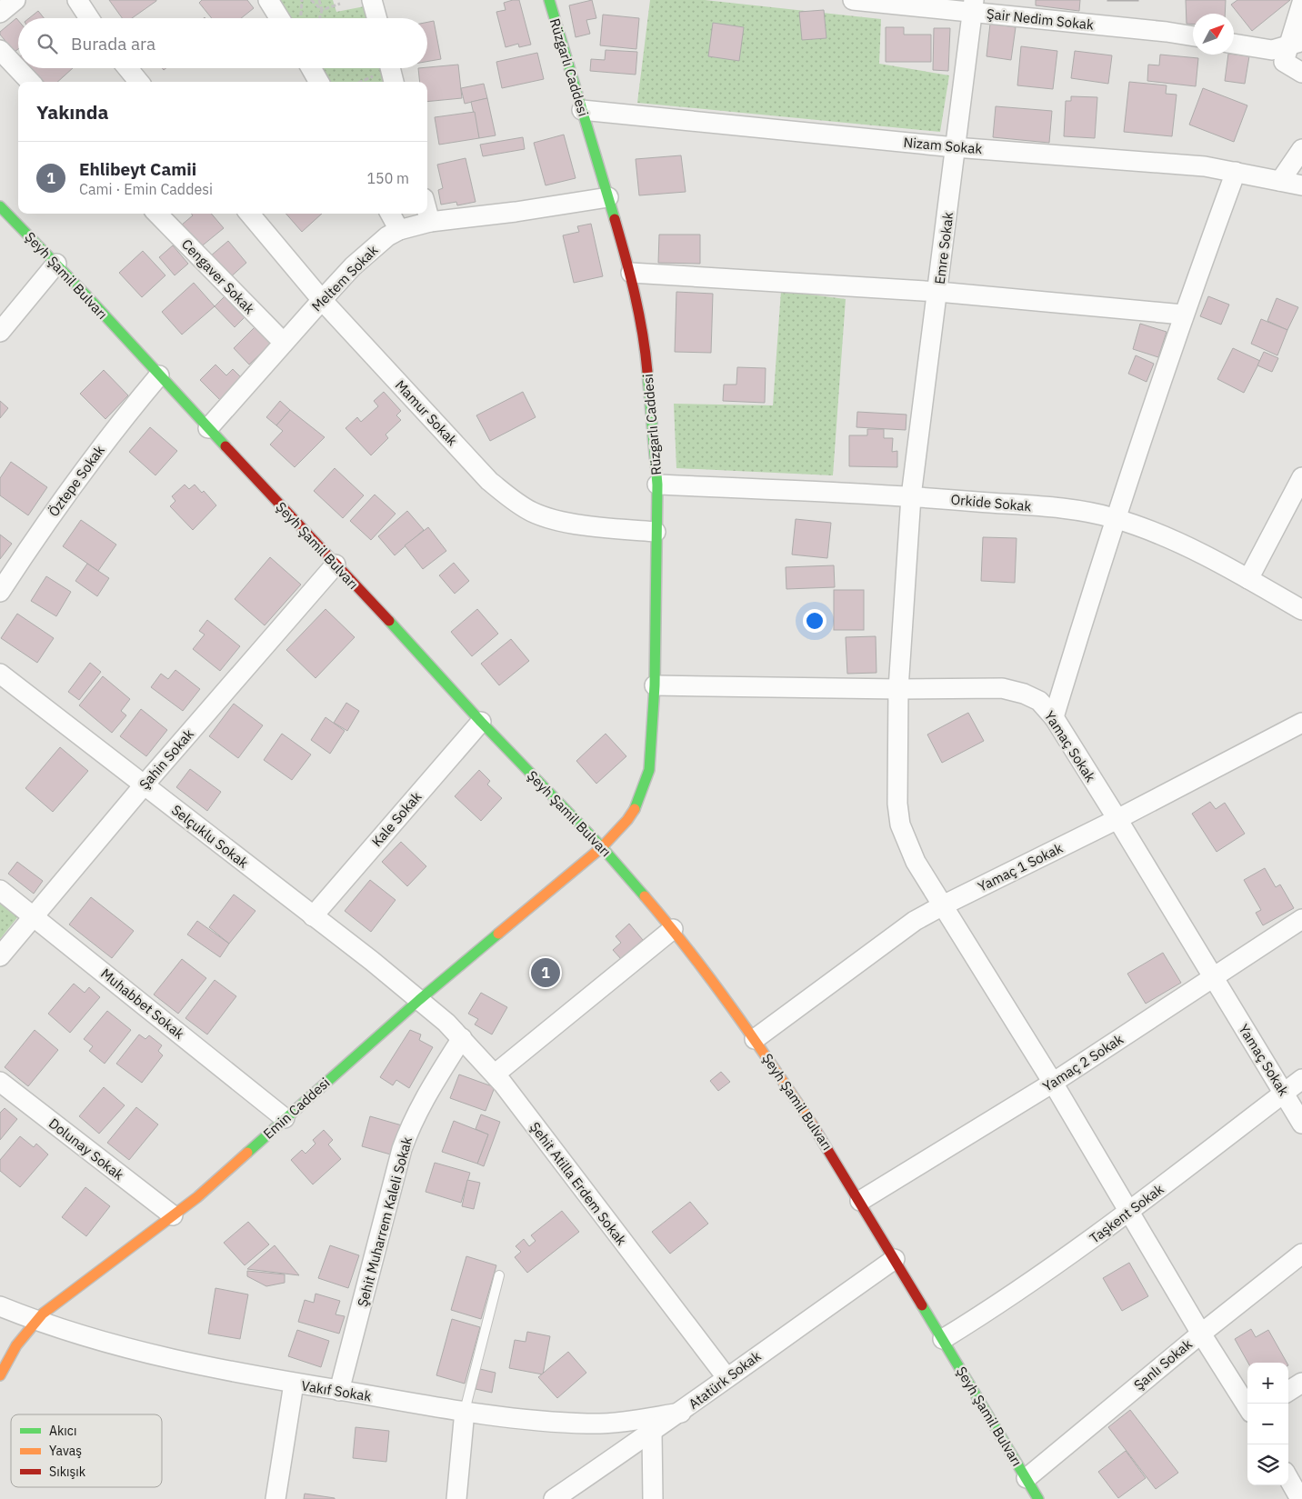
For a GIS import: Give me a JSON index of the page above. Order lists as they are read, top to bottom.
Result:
{
  "streets": {
    "street": [
      "Şair Nedim Sokak",
      "Rüzgarlı Caddesi",
      "Nizam Sokak",
      "Emre Sokak",
      "Şeyh Şamil Bulvarı",
      "Cengaver Sokak",
      "Meltem Sokak",
      "Mamur Sokak",
      "Öztepe Sokak",
      "Orkide Sokak",
      "Yamaç Sokak",
      "Şahin Sokak",
      "Kale Sokak",
      "Selçuklu Sokak",
      "Yamaç 1 Sokak",
      "Muhabbet Sokak",
      "Yamaç 2 Sokak",
      "Emin Caddesi",
      "Dolunay Sokak",
      "Şehit Atilla Erdem Sokak",
      "Taşkent Sokak",
      "Şehit Muharrem Kaleli Sokak",
      "Şanlı Sokak",
      "Atatürk Sokak",
      "Vakıf Sokak"
    ]
  },
  "crossings": [
    ["Şair Nedim Sokak", "Emre Sokak"],
    ["Rüzgarlı Caddesi", "Nizam Sokak"],
    ["Rüzgarlı Caddesi", "Şeyh Şamil Bulvarı"],
    ["Rüzgarlı Caddesi", "Meltem Sokak"],
    ["Rüzgarlı Caddesi", "Mamur Sokak"],
    ["Rüzgarlı Caddesi", "Orkide Sokak"],
    ["Rüzgarlı Caddesi", "Yamaç Sokak"],
    ["Rüzgarlı Caddesi", "Emin Caddesi"],
    ["Nizam Sokak", "Emre Sokak"],
    ["Emre Sokak", "Orkide Sokak"],
    ["Emre Sokak", "Yamaç Sokak"],
    ["Emre Sokak", "Yamaç 1 Sokak"],
    ["Emre Sokak", "Yamaç 2 Sokak"],
    ["Emre Sokak", "Taşkent Sokak"],
    ["Emre Sokak", "Şanlı Sokak"],
    ["Şeyh Şamil Bulvarı", "Meltem Sokak"],
    ["Şeyh Şamil Bulvarı", "Öztepe Sokak"],
    ["Şeyh Şamil Bulvarı", "Şahin Sokak"],
    ["Şeyh Şamil Bulvarı", "Kale Sokak"],
    ["Şeyh Şamil Bulvarı", "Yamaç 1 Sokak"],
    ["Şeyh Şamil Bulvarı", "Yamaç 2 Sokak"],
    ["Şeyh Şamil Bulvarı", "Emin Caddesi"],
    ["Şeyh Şamil Bulvarı", "Taşkent Sokak"],
    ["Şeyh Şamil Bulvarı", "Şanlı Sokak"],
    ["Şeyh Şamil Bulvarı", "Atatürk Sokak"],
    ["Cengaver Sokak", "Meltem Sokak"],
    ["Meltem Sokak", "Mamur Sokak"],
    ["Yamaç Sokak", "Yamaç 1 Sokak"],
    ["Yamaç Sokak", "Yamaç 2 Sokak"],
    ["Yamaç Sokak", "Taşkent Sokak"],
    ["Şahin Sokak", "Selçuklu Sokak"],
    ["Şahin Sokak", "Muhabbet Sokak"],
    ["Kale Sokak", "Selçuklu Sokak"],
    ["Selçuklu Sokak", "Emin Caddesi"],
    ["Selçuklu Sokak", "Şehit Atilla Erdem Sokak"],
    ["Muhabbet Sokak", "Emin Caddesi"],
    ["Emin Caddesi", "Dolunay Sokak"],
    ["Emin Caddesi", "Şehit Atilla Erdem Sokak"],
    ["Emin Caddesi", "Vakıf Sokak"],
    ["Şehit Atilla Erdem Sokak", "Şehit Muharrem Kaleli Sokak"],
    ["Şehit Atilla Erdem Sokak", "Atatürk Sokak"],
    ["Şehit Muharrem Kaleli Sokak", "Vakıf Sokak"],
    ["Atatürk Sokak", "Vakıf Sokak"]
  ],
  "legend": ["Akıcı", "Yavaş", "Sıkışık"],
  "north": "top right",
  "page": {
    "search": "Burada ara",
    "heading": "Yakında",
    "list": [
      {
        "mark": "1",
        "name": "Ehlibeyt Camii",
        "note": "Cami · Emin Caddesi",
        "value": "150 m"
      }
    ],
    "pins": "1",
    "map_buttons": ["+", "−"]
  }
}
